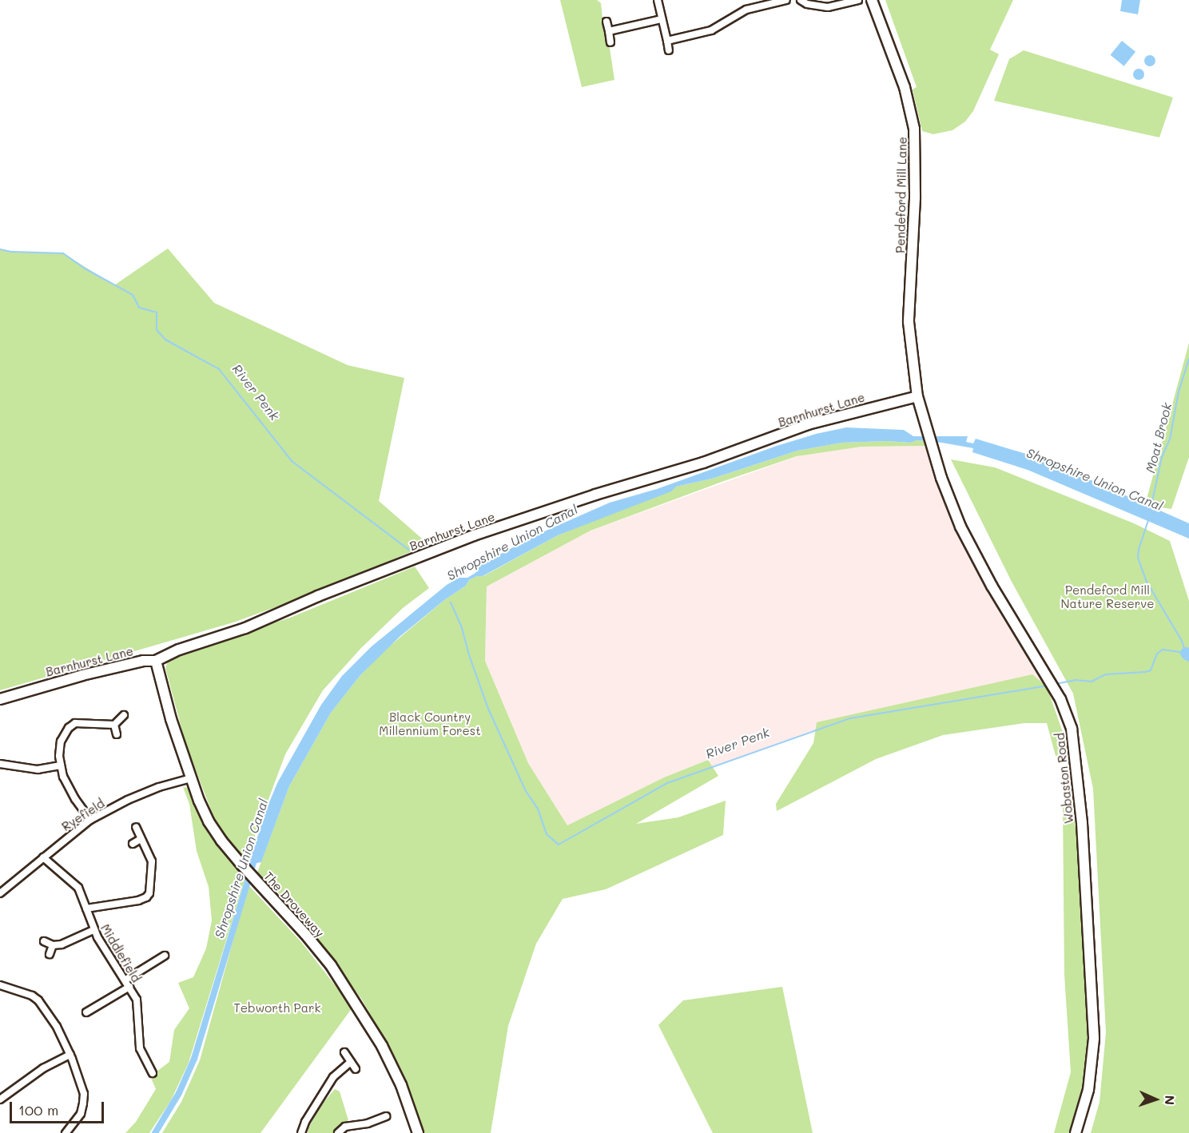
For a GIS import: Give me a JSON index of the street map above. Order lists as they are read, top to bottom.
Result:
{
  "streets": {
    "street": [
      "Pendeford Mill Lane",
      "Barnhurst Lane",
      "Wobaston Road",
      "Ryefield",
      "The Droveway",
      "Middlefield"
    ]
  },
  "crossings": [
    ["Pendeford Mill Lane", "Barnhurst Lane"],
    ["Pendeford Mill Lane", "Wobaston Road"],
    ["Barnhurst Lane", "Wobaston Road"],
    ["Barnhurst Lane", "The Droveway"],
    ["Ryefield", "The Droveway"],
    ["Ryefield", "Middlefield"]
  ],
  "water": ["River Penk", "Moat Brook", "Shropshire Union Canal"],
  "parks": ["Pendeford Mill Nature Reserve", "Black Country Millennium Forest", "Tebworth Park"],
  "scale_bar": "100 m",
  "north": "right"
}
